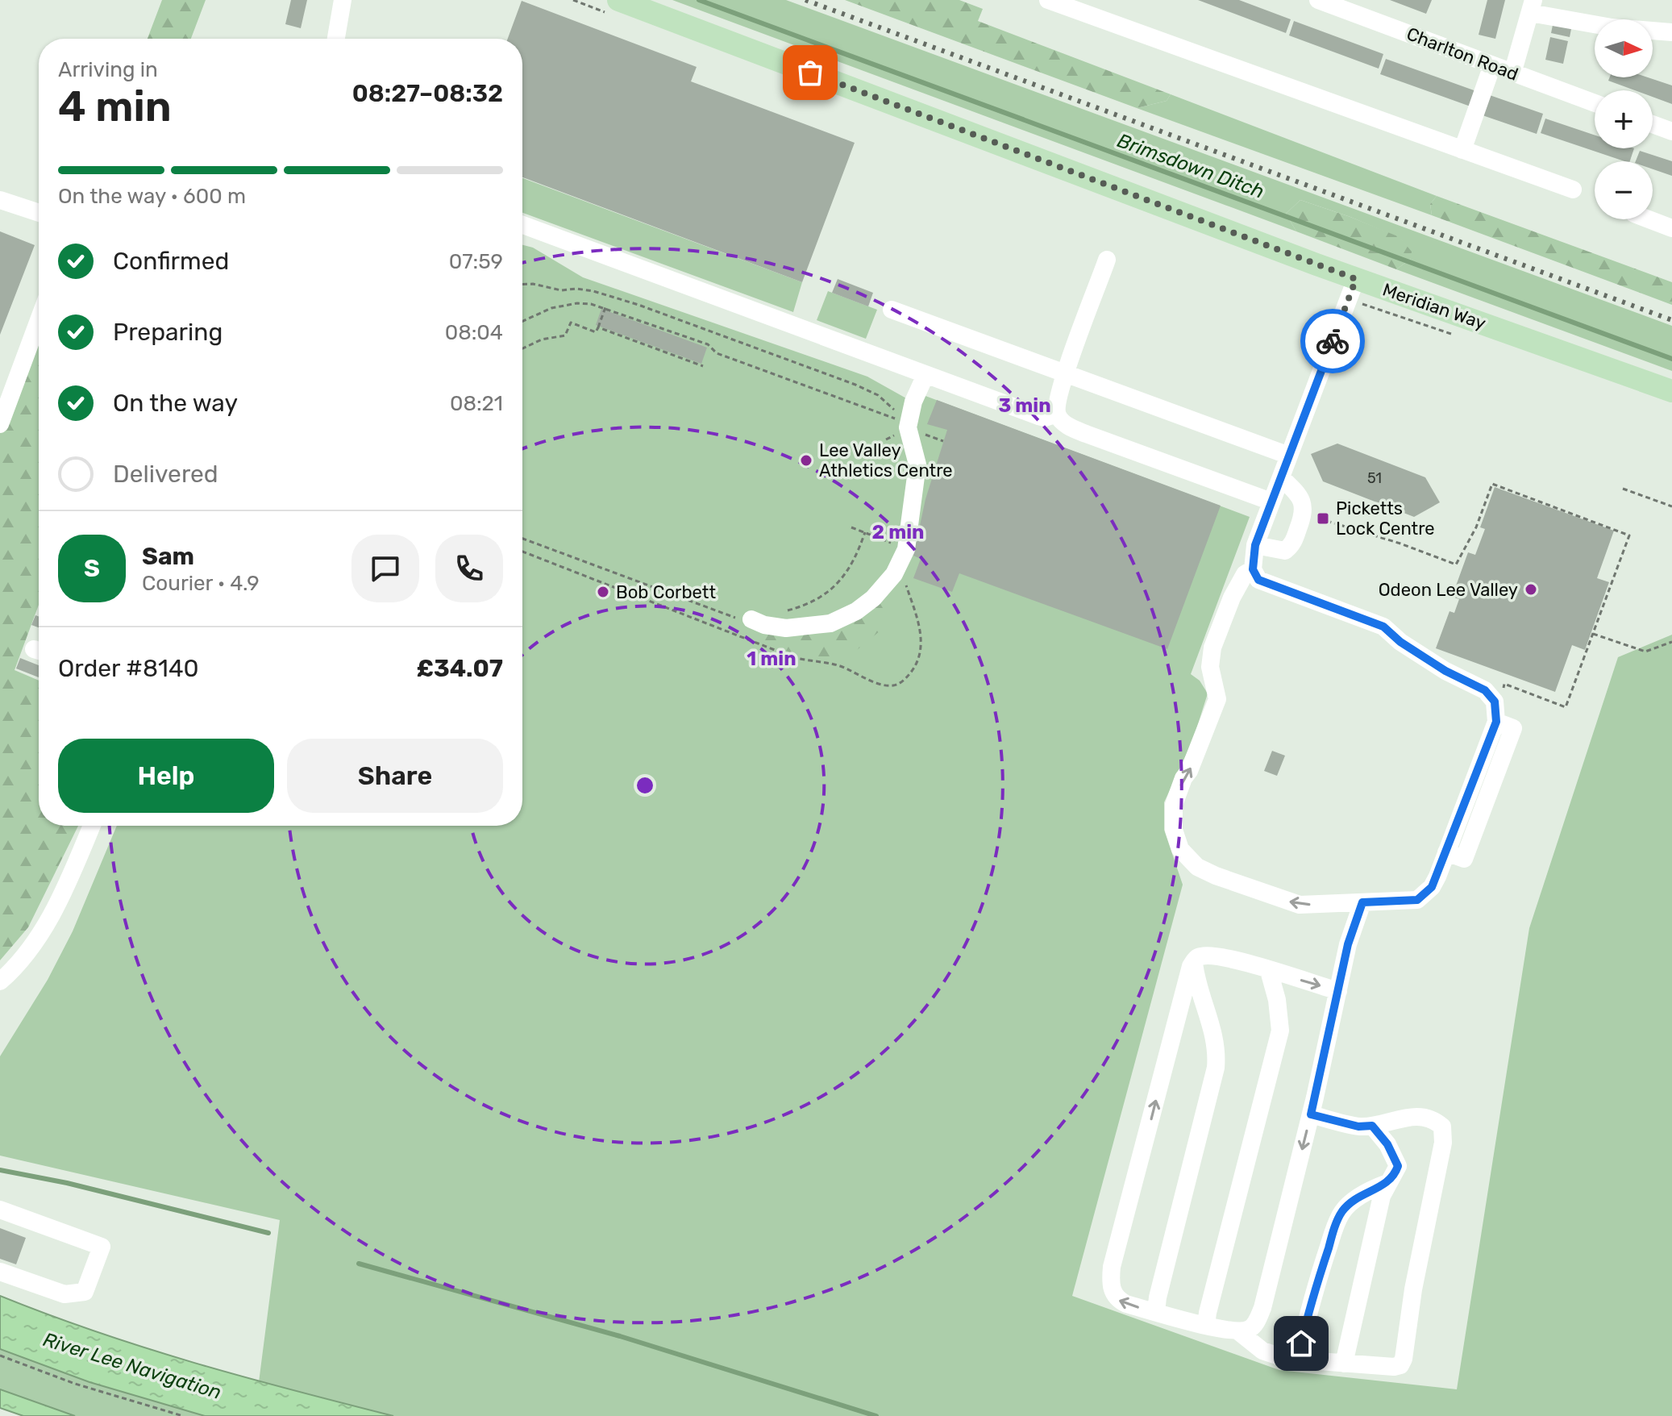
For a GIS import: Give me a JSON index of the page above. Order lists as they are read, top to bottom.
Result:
{
  "streets": {
    "main road": ["Meridian Way"],
    "street": ["Charlton Road"]
  },
  "water": ["Brimsdown Ditch", "River Lee Navigation"],
  "places": {
    "other": ["Lee Valley Athletics Centre", "Odeon Lee Valley", "Bob Corbett"],
    "transit": ["Picketts Lock Centre"]
  },
  "house_numbers": ["51"],
  "north": "right",
  "page": {
    "map_buttons": ["+", "−"],
    "heading": ["4 min", "Arriving in", "08:27–08:32"],
    "panel": [
      "Sam",
      "Courier · 4.9",
      "Order #8140",
      "£34.07"
    ],
    "bar": "On the way · 600 m",
    "list": [
      ["Confirmed", "07:59"],
      ["Preparing", "08:04"],
      ["On the way", "08:21"],
      "Delivered"
    ],
    "round": "S",
    "buttons": ["Help", "Share"]
  },
  "rings": ["3 min", "2 min", "1 min"]
}
